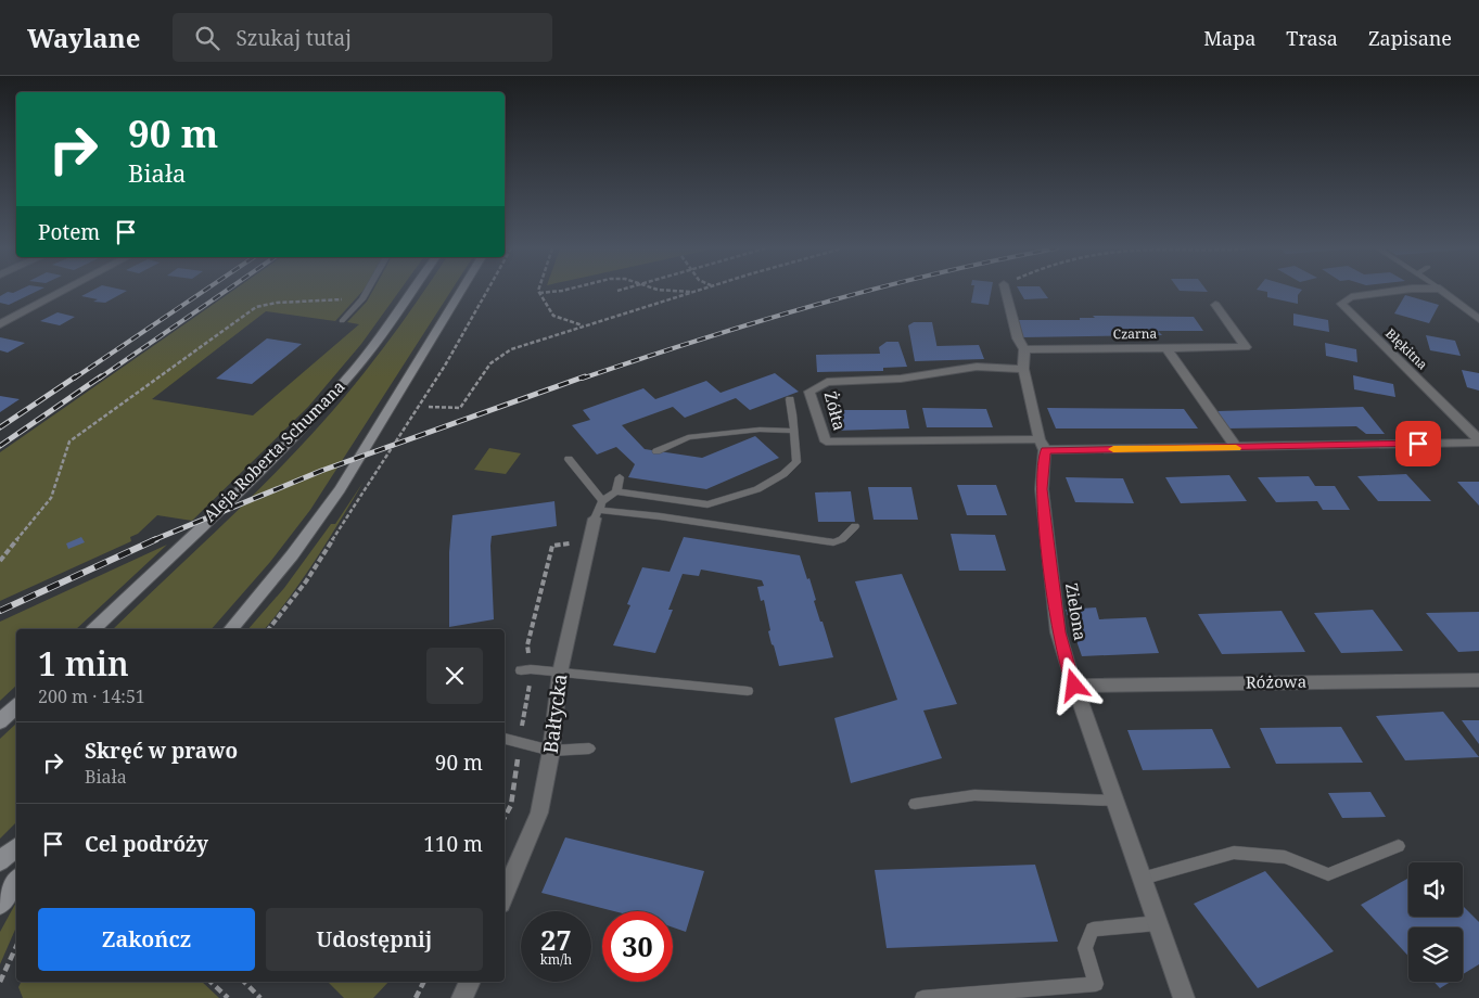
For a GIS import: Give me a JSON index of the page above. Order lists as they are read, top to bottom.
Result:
{
  "streets": {
    "main road": ["Aleja Roberta Schumana"],
    "street": [
      "Czarna",
      "Błękitna",
      "Żółta",
      "Zielona",
      "Różowa",
      "Bałtycka"
    ]
  },
  "crossings": [
    ["Czarna", "Zielona"],
    ["Żółta", "Zielona"],
    ["Zielona", "Różowa"]
  ],
  "page": {
    "header": "Waylane",
    "search": "Szukaj tutaj",
    "nav": ["Mapa", "Trasa", "Zapisane"],
    "turn": ["90 m", "Biała"],
    "then": "Potem",
    "heading": ["1 min", "200 m · 14:51"],
    "list": [
      {
        "name": "Skręć w prawo",
        "note": "Biała",
        "value": "90 m"
      },
      {
        "name": "Cel podróży",
        "value": "110 m"
      }
    ],
    "buttons": ["Zakończ", "Udostępnij"],
    "speed": "27 km/h",
    "limit": "30"
  }
}
